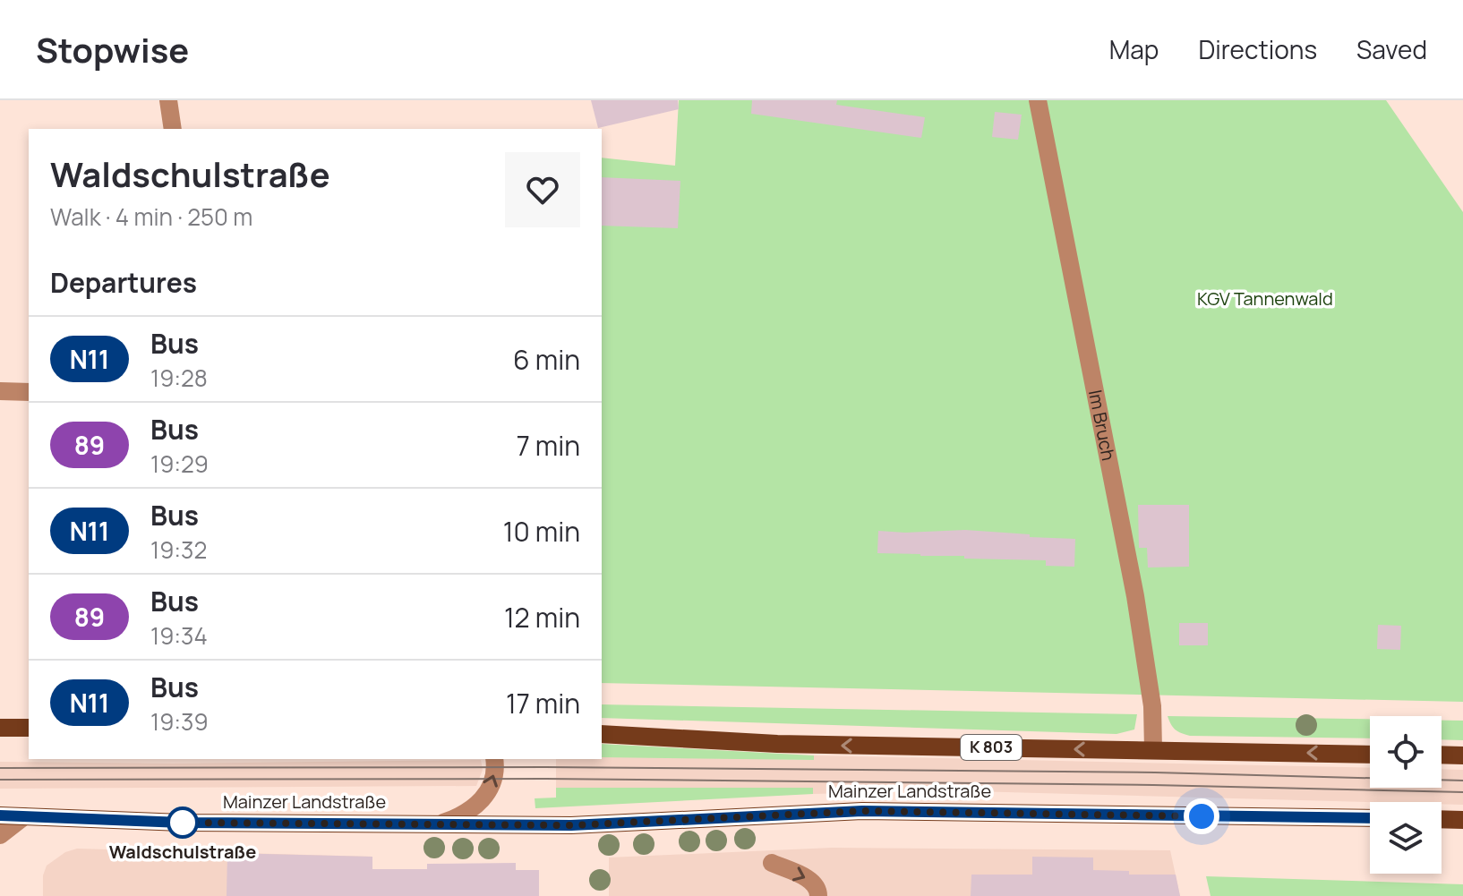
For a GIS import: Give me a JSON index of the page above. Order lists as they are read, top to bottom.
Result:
{
  "streets": {
    "main road": ["K 803", "Mainzer Landstraße"],
    "street": ["Im Bruch"]
  },
  "crossings": [
    ["Im Bruch", "K 803"]
  ],
  "parks": ["KGV Tannenwald"],
  "places": ["Waldschulstraße"],
  "lines": ["bus line N11"],
  "page": {
    "header": "Stopwise",
    "nav": ["Map", "Directions", "Saved"],
    "heading": [
      ["Waldschulstraße", "Walk · 4 min · 250 m"],
      "Departures"
    ],
    "list": [
      {
        "mark": "N11",
        "name": "Bus",
        "note": "19:28",
        "value": "6 min"
      },
      {
        "mark": "89",
        "name": "Bus",
        "note": "19:29",
        "value": "7 min"
      },
      {
        "mark": "N11",
        "name": "Bus",
        "note": "19:32",
        "value": "10 min"
      },
      {
        "mark": "89",
        "name": "Bus",
        "note": "19:34",
        "value": "12 min"
      },
      {
        "mark": "N11",
        "name": "Bus",
        "note": "19:39",
        "value": "17 min"
      }
    ]
  }
}
